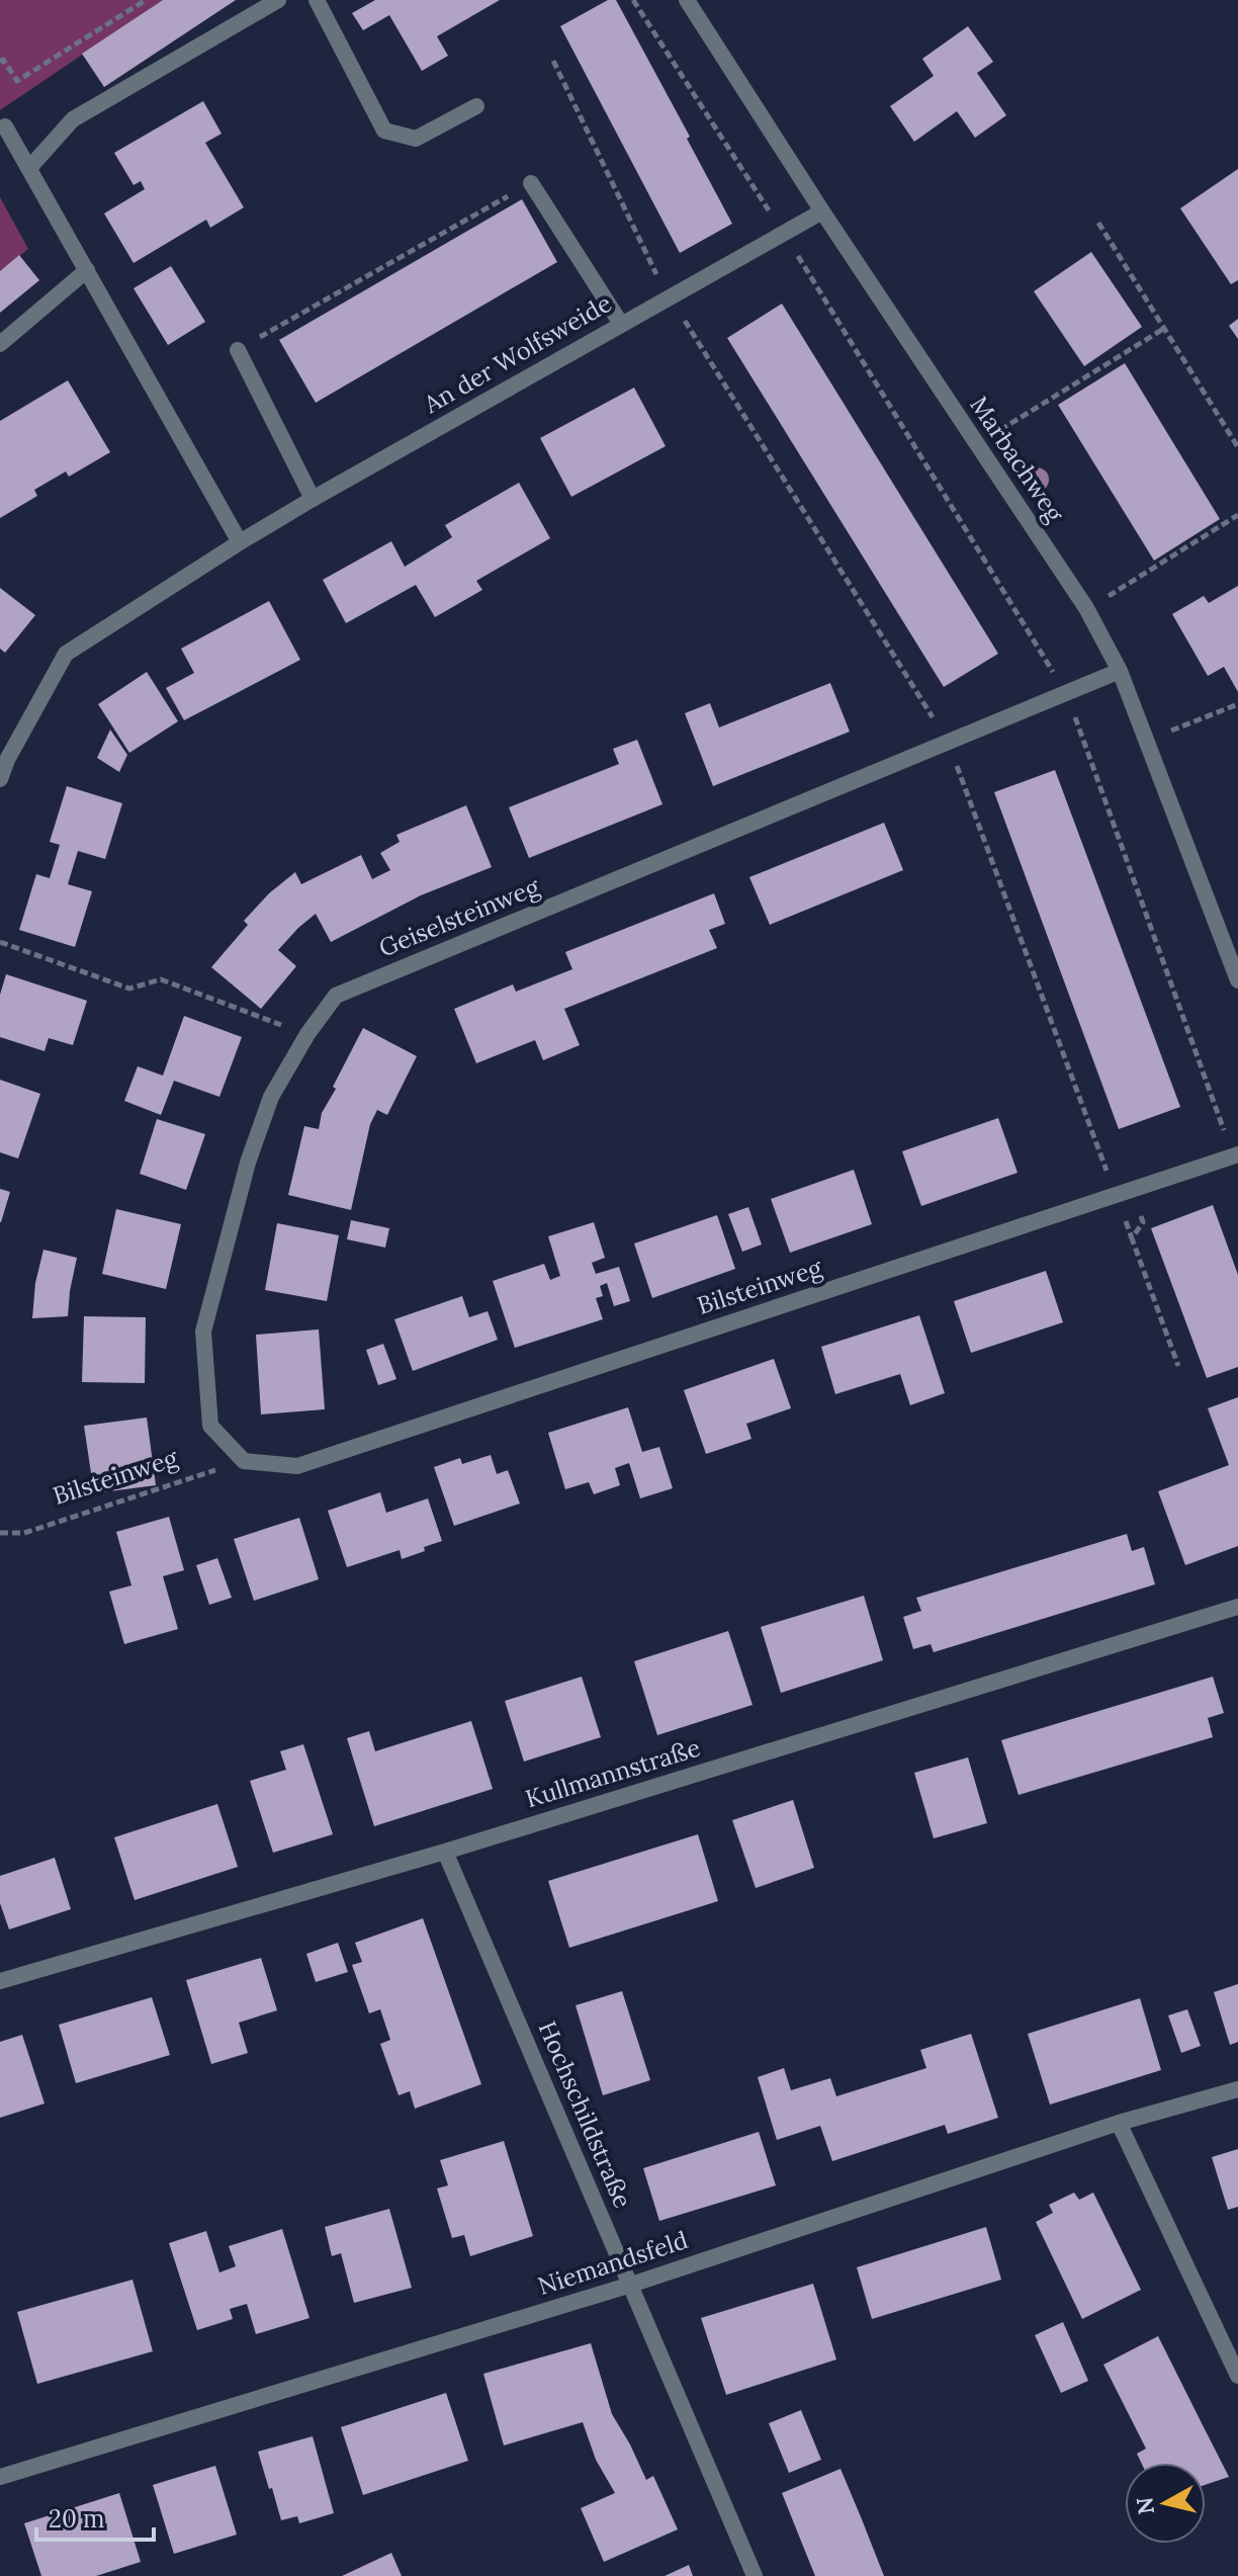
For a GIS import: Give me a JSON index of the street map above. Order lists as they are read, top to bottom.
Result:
{
  "streets": {
    "street": [
      "An der Wolfsweide",
      "Marbachweg",
      "Geiselsteinweg",
      "Bilsteinweg",
      "Kullmannstraße",
      "Hochschildstraße",
      "Niemandsfeld"
    ]
  },
  "crossings": [
    ["An der Wolfsweide", "Marbachweg"],
    ["Marbachweg", "Geiselsteinweg"],
    ["Geiselsteinweg", "Bilsteinweg"],
    ["Kullmannstraße", "Hochschildstraße"],
    ["Hochschildstraße", "Niemandsfeld"]
  ],
  "scale_bar": "20 m",
  "north": "left"
}
